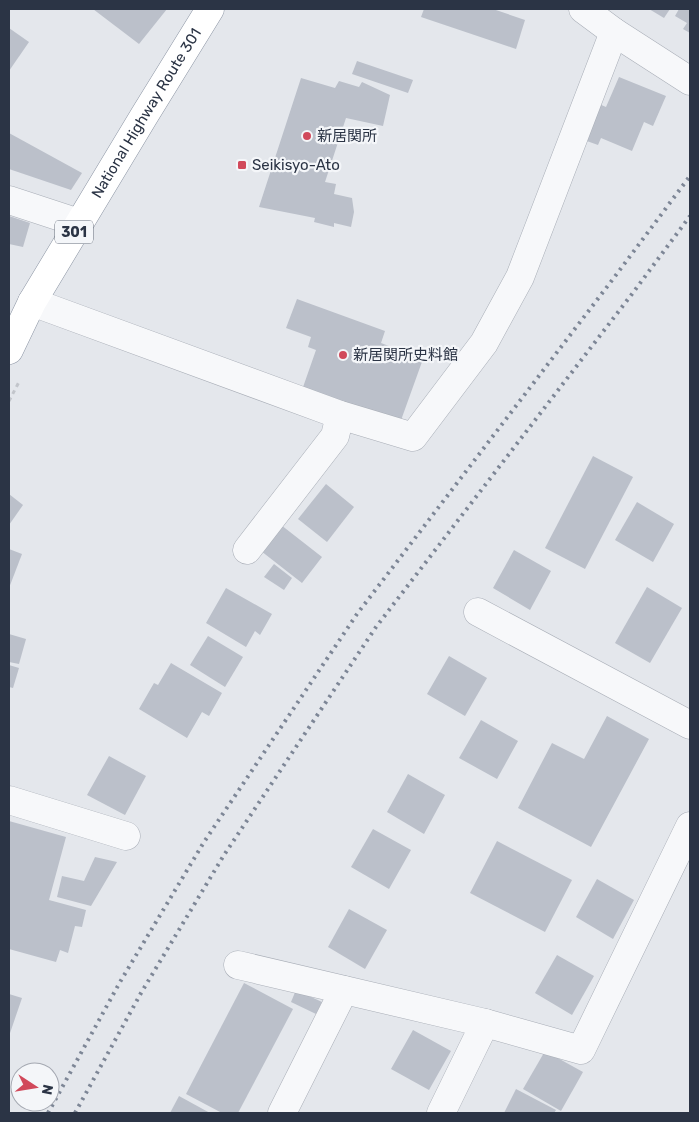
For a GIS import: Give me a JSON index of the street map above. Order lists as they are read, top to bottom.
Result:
{
  "streets": {
    "highway": ["National Highway Route 301", "301"]
  },
  "places": {
    "other": ["新居関所", "新居関所史料館"],
    "transit": ["Seikisyo-Ato"]
  },
  "north": "right"
}
